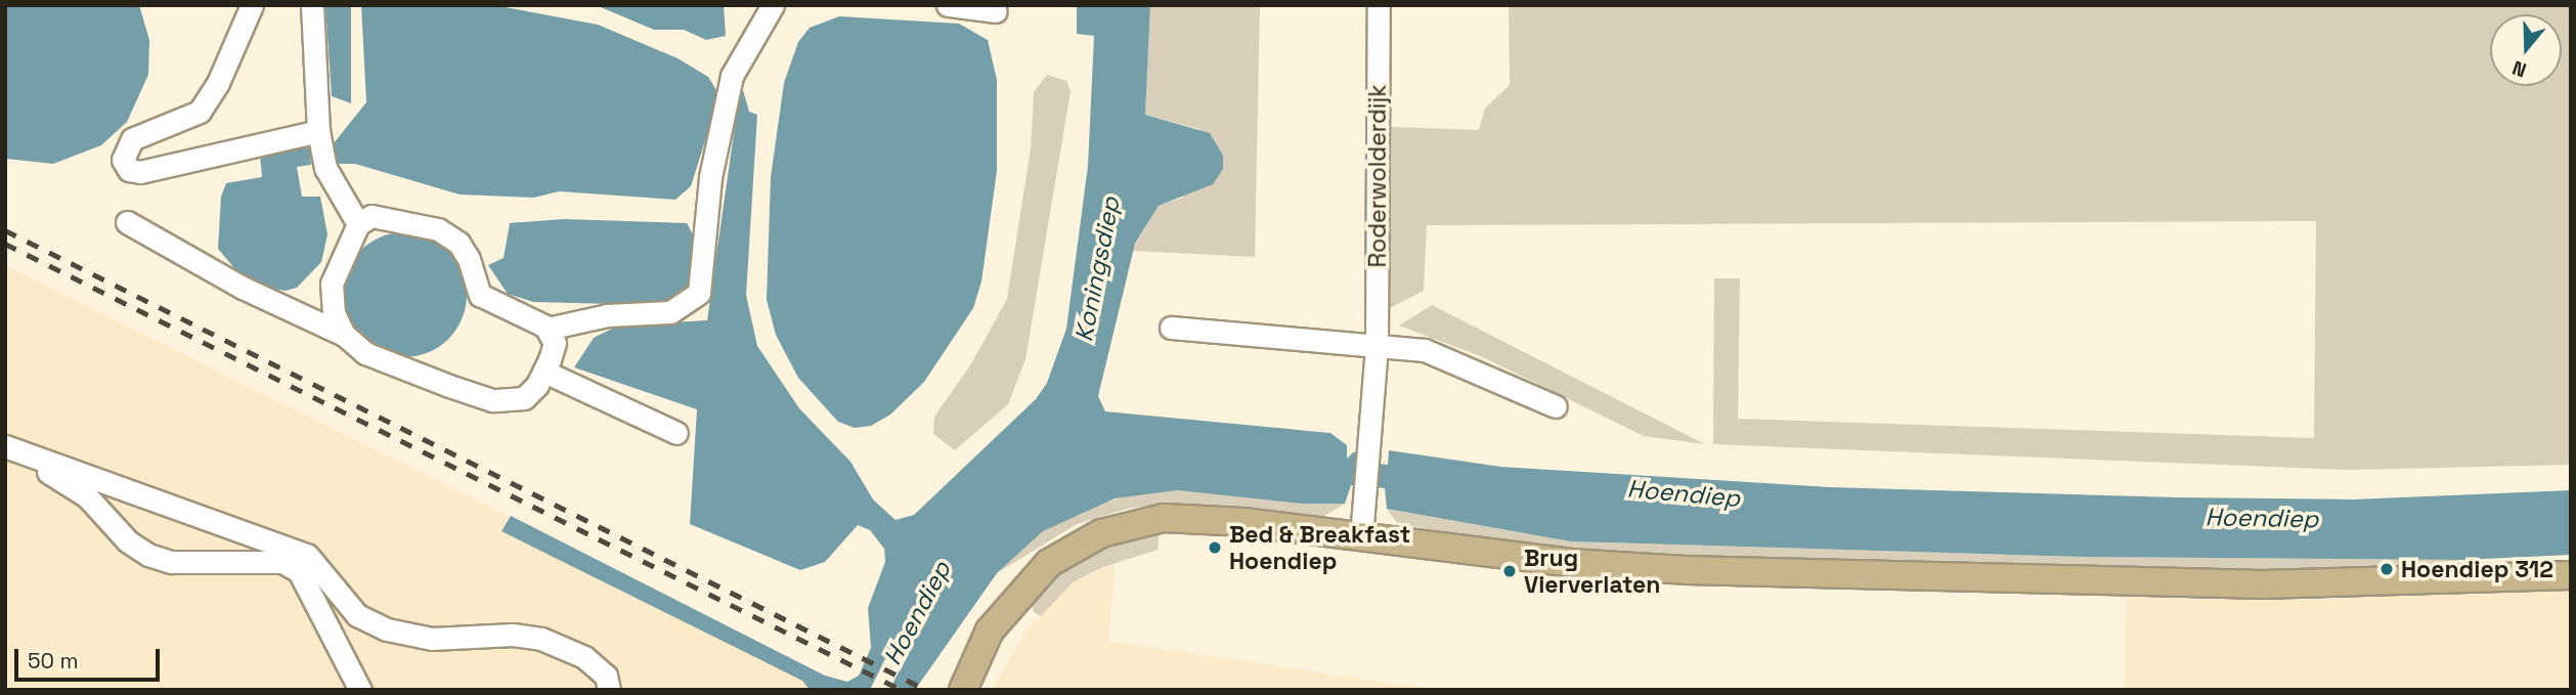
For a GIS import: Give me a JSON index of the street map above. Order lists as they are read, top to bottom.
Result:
{
  "streets": {
    "street": ["Roderwolderdijk"]
  },
  "water": ["Koningsdiep", "Hoendiep"],
  "places": ["Bed & Breakfast Hoendiep", "Hoendiep 312", "Brug Vierverlaten"],
  "scale_bar": "50 m",
  "north": "bottom"
}
